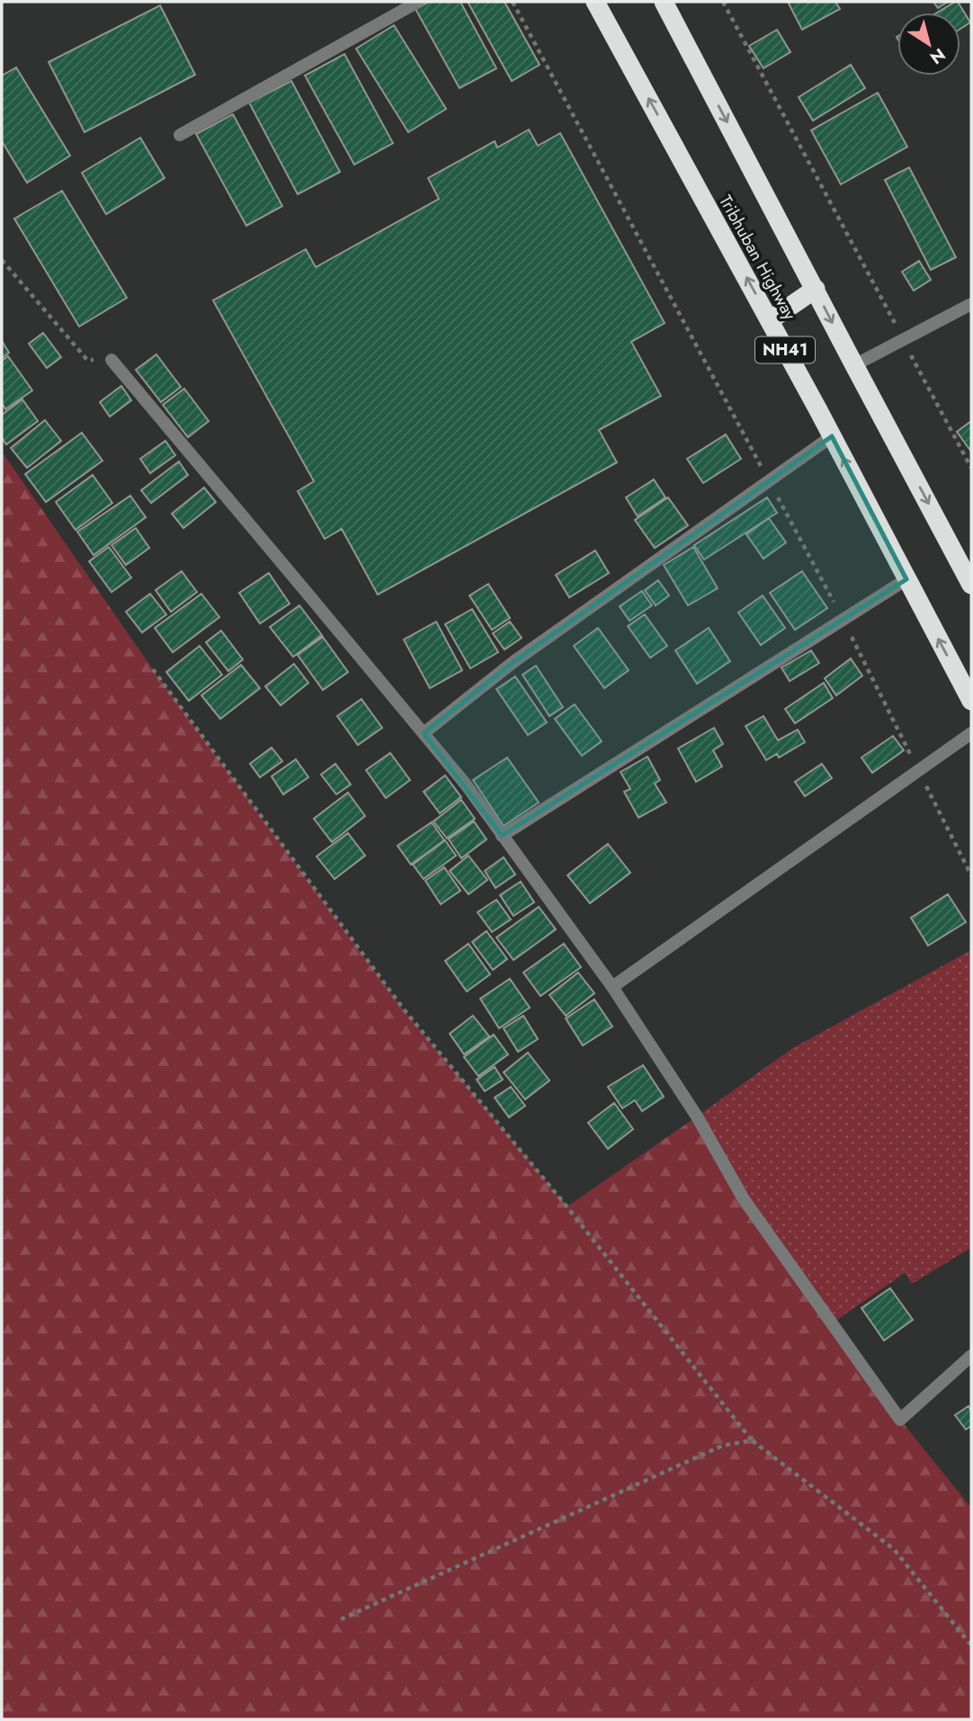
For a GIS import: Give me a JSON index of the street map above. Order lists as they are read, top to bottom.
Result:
{
  "streets": {
    "highway": ["Tribhuban Highway", "NH41"]
  },
  "north": "bottom right"
}
